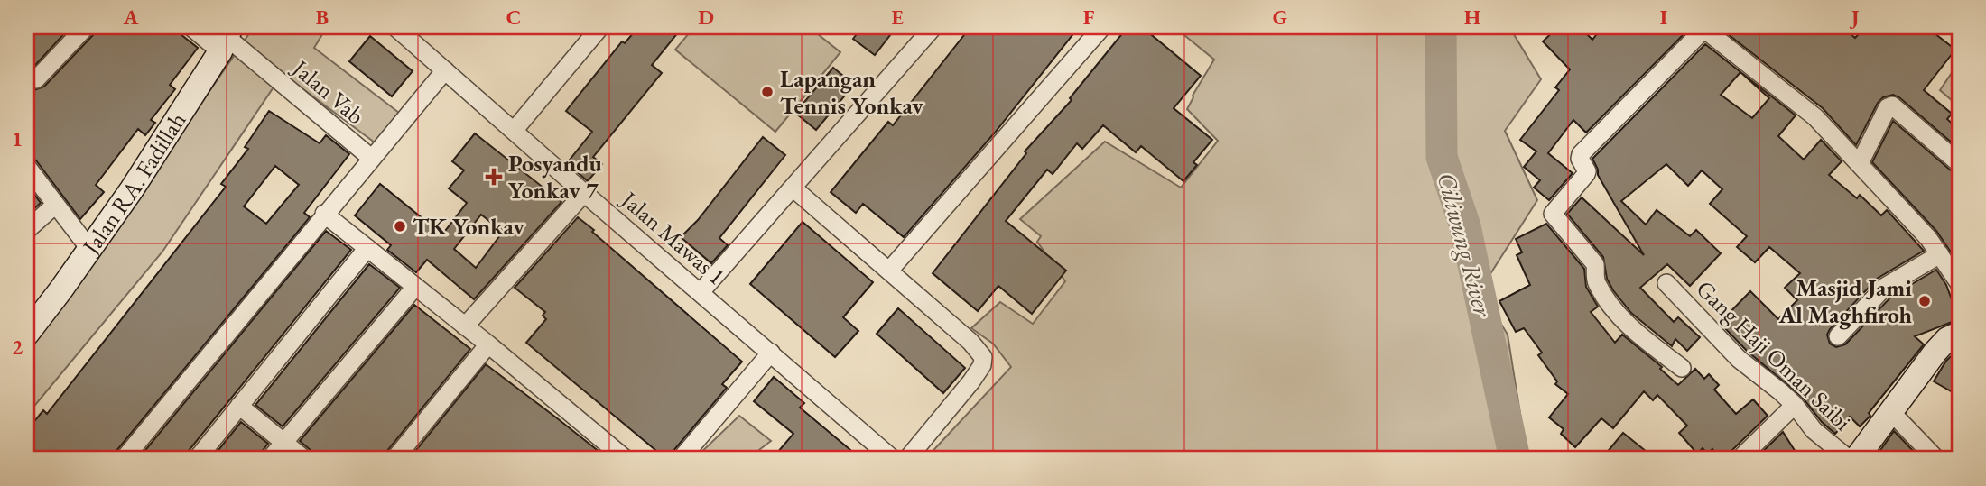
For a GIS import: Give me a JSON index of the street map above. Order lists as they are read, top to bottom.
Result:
{
  "streets": {
    "main road": ["Jalan RA. Fadillah"],
    "street": ["Jalan Vab", "Jalan Mawas 1", "Gang Haji Oman Saibi"]
  },
  "crossings": [
    ["Jalan Vab", "Jalan RA. Fadillah"]
  ],
  "water": ["Ciliwung River"],
  "places": {
    "other": ["Lapangan Tennis Yonkav", "TK Yonkav", "Masjid Jami Al Maghfiroh"],
    "health": ["Posyandu Yonkav 7"]
  },
  "grid": {
    "columns": [
      "A",
      "B",
      "C",
      "D",
      "E",
      "F",
      "G",
      "H",
      "I",
      "J"
    ],
    "rows": ["1", "2"]
  }
}
